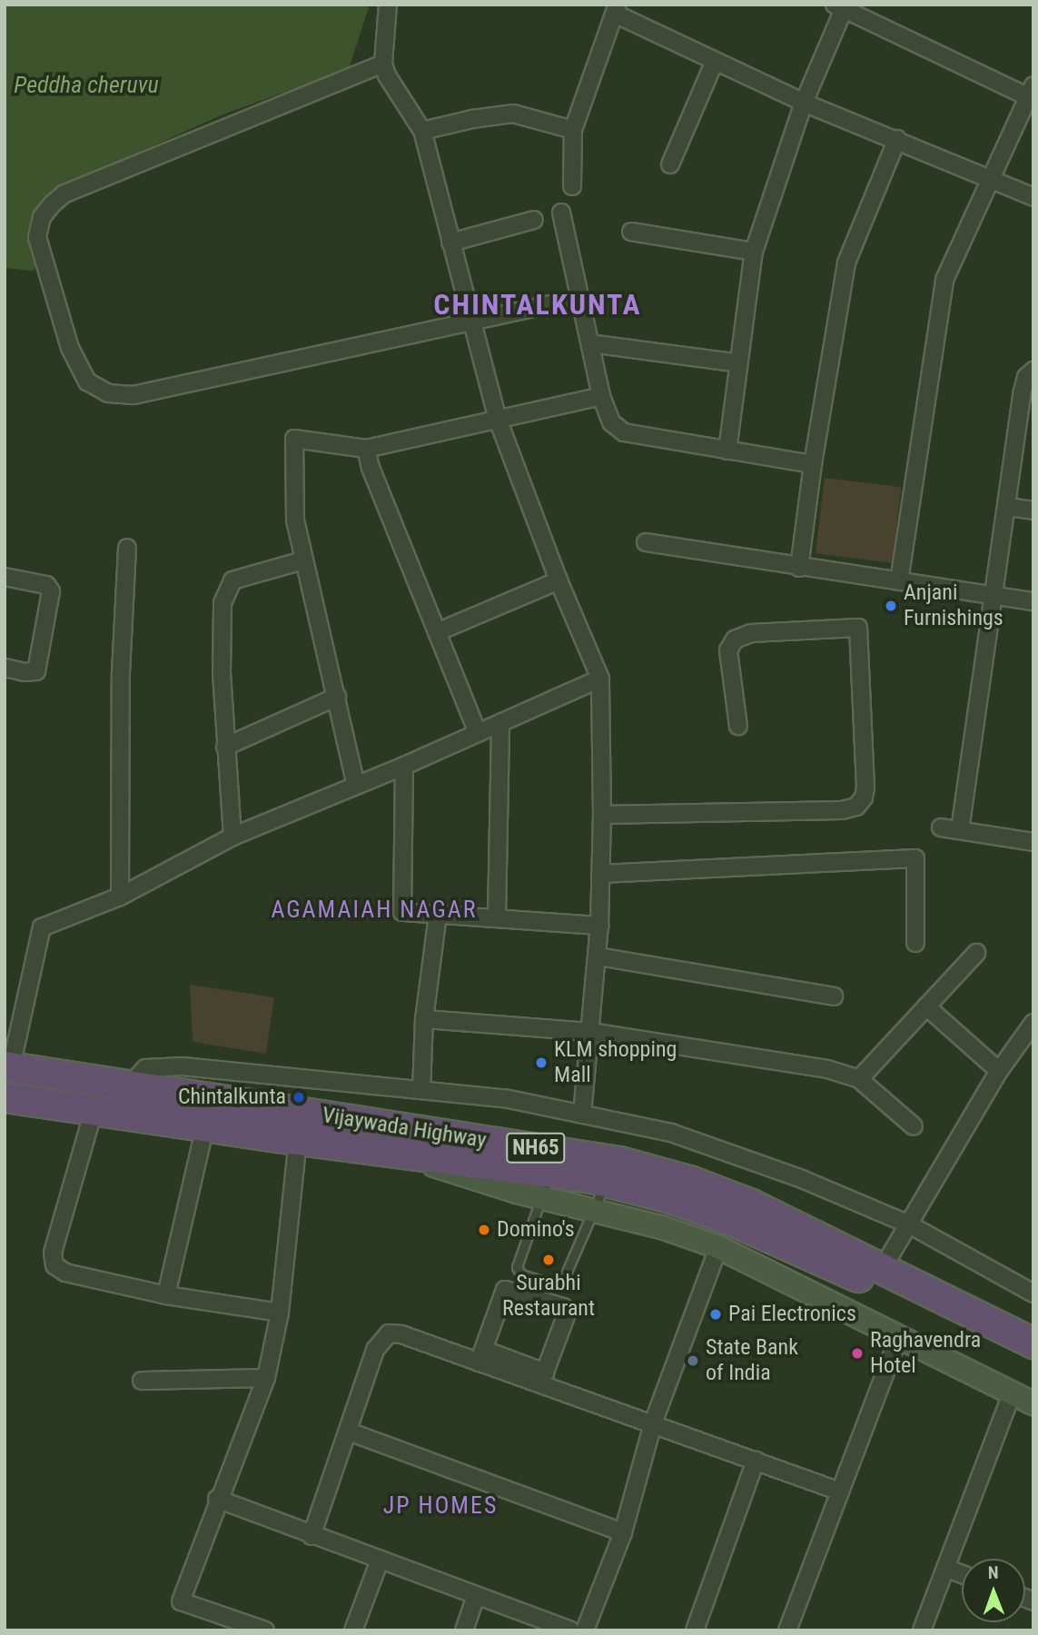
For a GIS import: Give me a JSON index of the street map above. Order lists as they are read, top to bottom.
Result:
{
  "streets": {
    "highway": ["Vijaywada Highway", "NH65"]
  },
  "districts": ["CHINTALKUNTA", "AGAMAIAH NAGAR", "JP HOMES"],
  "water": ["Peddha cheruvu"],
  "places": [
    "Anjani Furnishings",
    "KLM shopping Mall",
    "Chintalkunta",
    "Domino's",
    "Surabhi Restaurant",
    "Pai Electronics",
    "Raghavendra Hotel",
    "State Bank of India"
  ],
  "north": "top"
}
